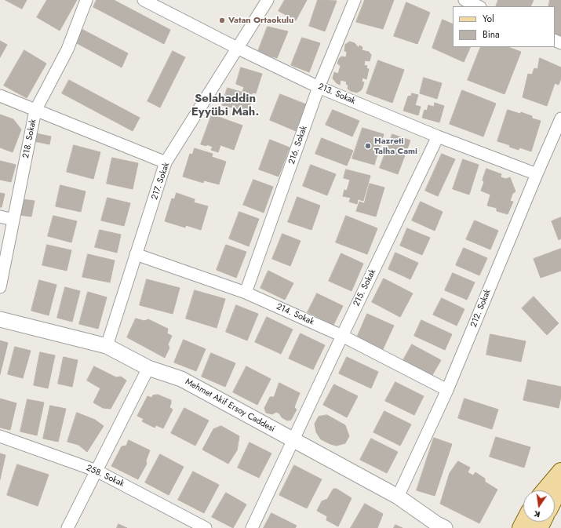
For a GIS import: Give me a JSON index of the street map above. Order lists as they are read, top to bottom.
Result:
{
  "streets": {
    "street": [
      "213. Sokak",
      "218. Sokak",
      "216. Sokak",
      "217. Sokak",
      "215. Sokak",
      "212. Sokak",
      "214. Sokak",
      "Mehmet Akif Ersoy Caddesi",
      "258. Sokak"
    ]
  },
  "crossings": [
    ["213. Sokak", "216. Sokak"],
    ["213. Sokak", "217. Sokak"],
    ["213. Sokak", "215. Sokak"],
    ["213. Sokak", "212. Sokak"],
    ["216. Sokak", "214. Sokak"],
    ["217. Sokak", "214. Sokak"],
    ["217. Sokak", "Mehmet Akif Ersoy Caddesi"],
    ["215. Sokak", "214. Sokak"],
    ["215. Sokak", "Mehmet Akif Ersoy Caddesi"],
    ["212. Sokak", "214. Sokak"],
    ["212. Sokak", "Mehmet Akif Ersoy Caddesi"]
  ],
  "districts": ["Selahaddin Eyyübi Mah."],
  "places": ["Vatan Ortaokulu", "Hazreti Talha Cami"],
  "legend": ["Yol", "Bina"],
  "north": "bottom"
}
